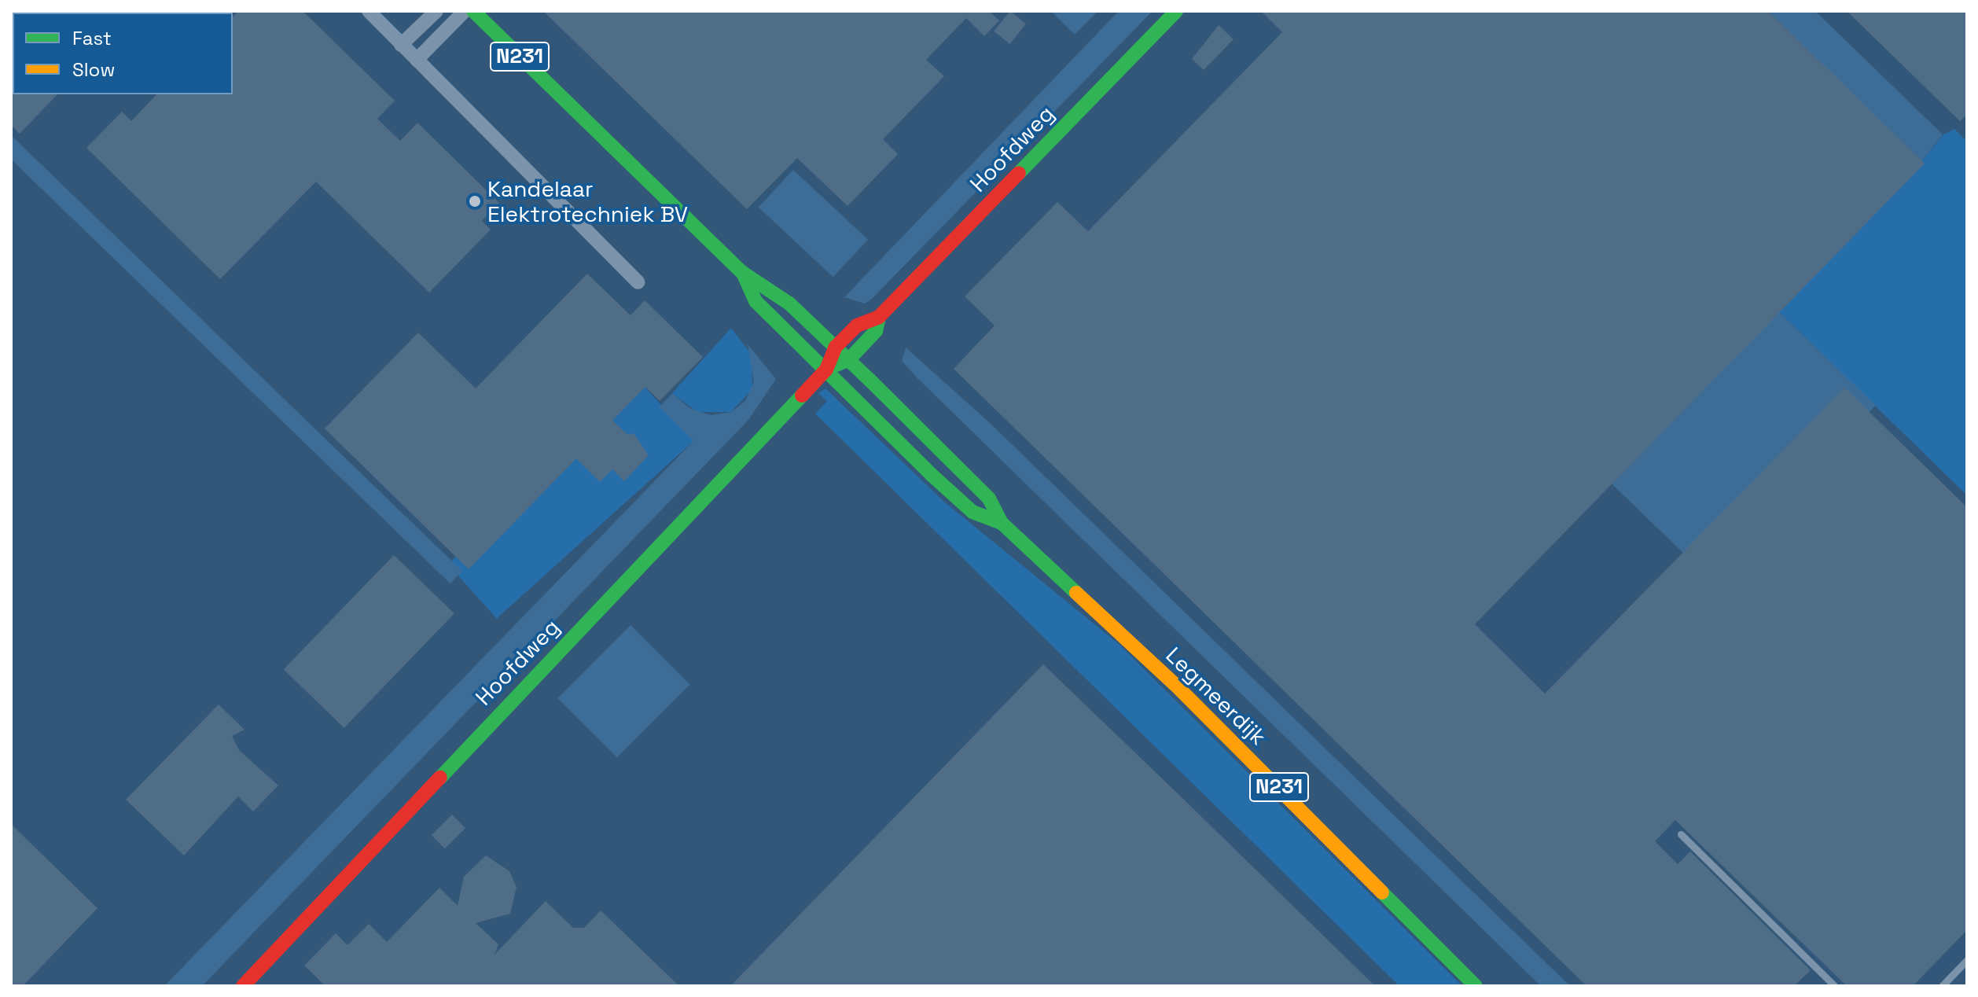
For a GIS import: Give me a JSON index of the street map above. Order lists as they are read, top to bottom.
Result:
{
  "streets": {
    "main road": ["N231", "Hoofdweg", "Legmeerdijk"]
  },
  "crossings": [
    ["N231", "Hoofdweg"],
    ["N231", "Legmeerdijk"],
    ["Hoofdweg", "Legmeerdijk"]
  ],
  "places": ["Kandelaar Elektrotechniek BV"],
  "legend": ["Fast", "Slow"]
}
